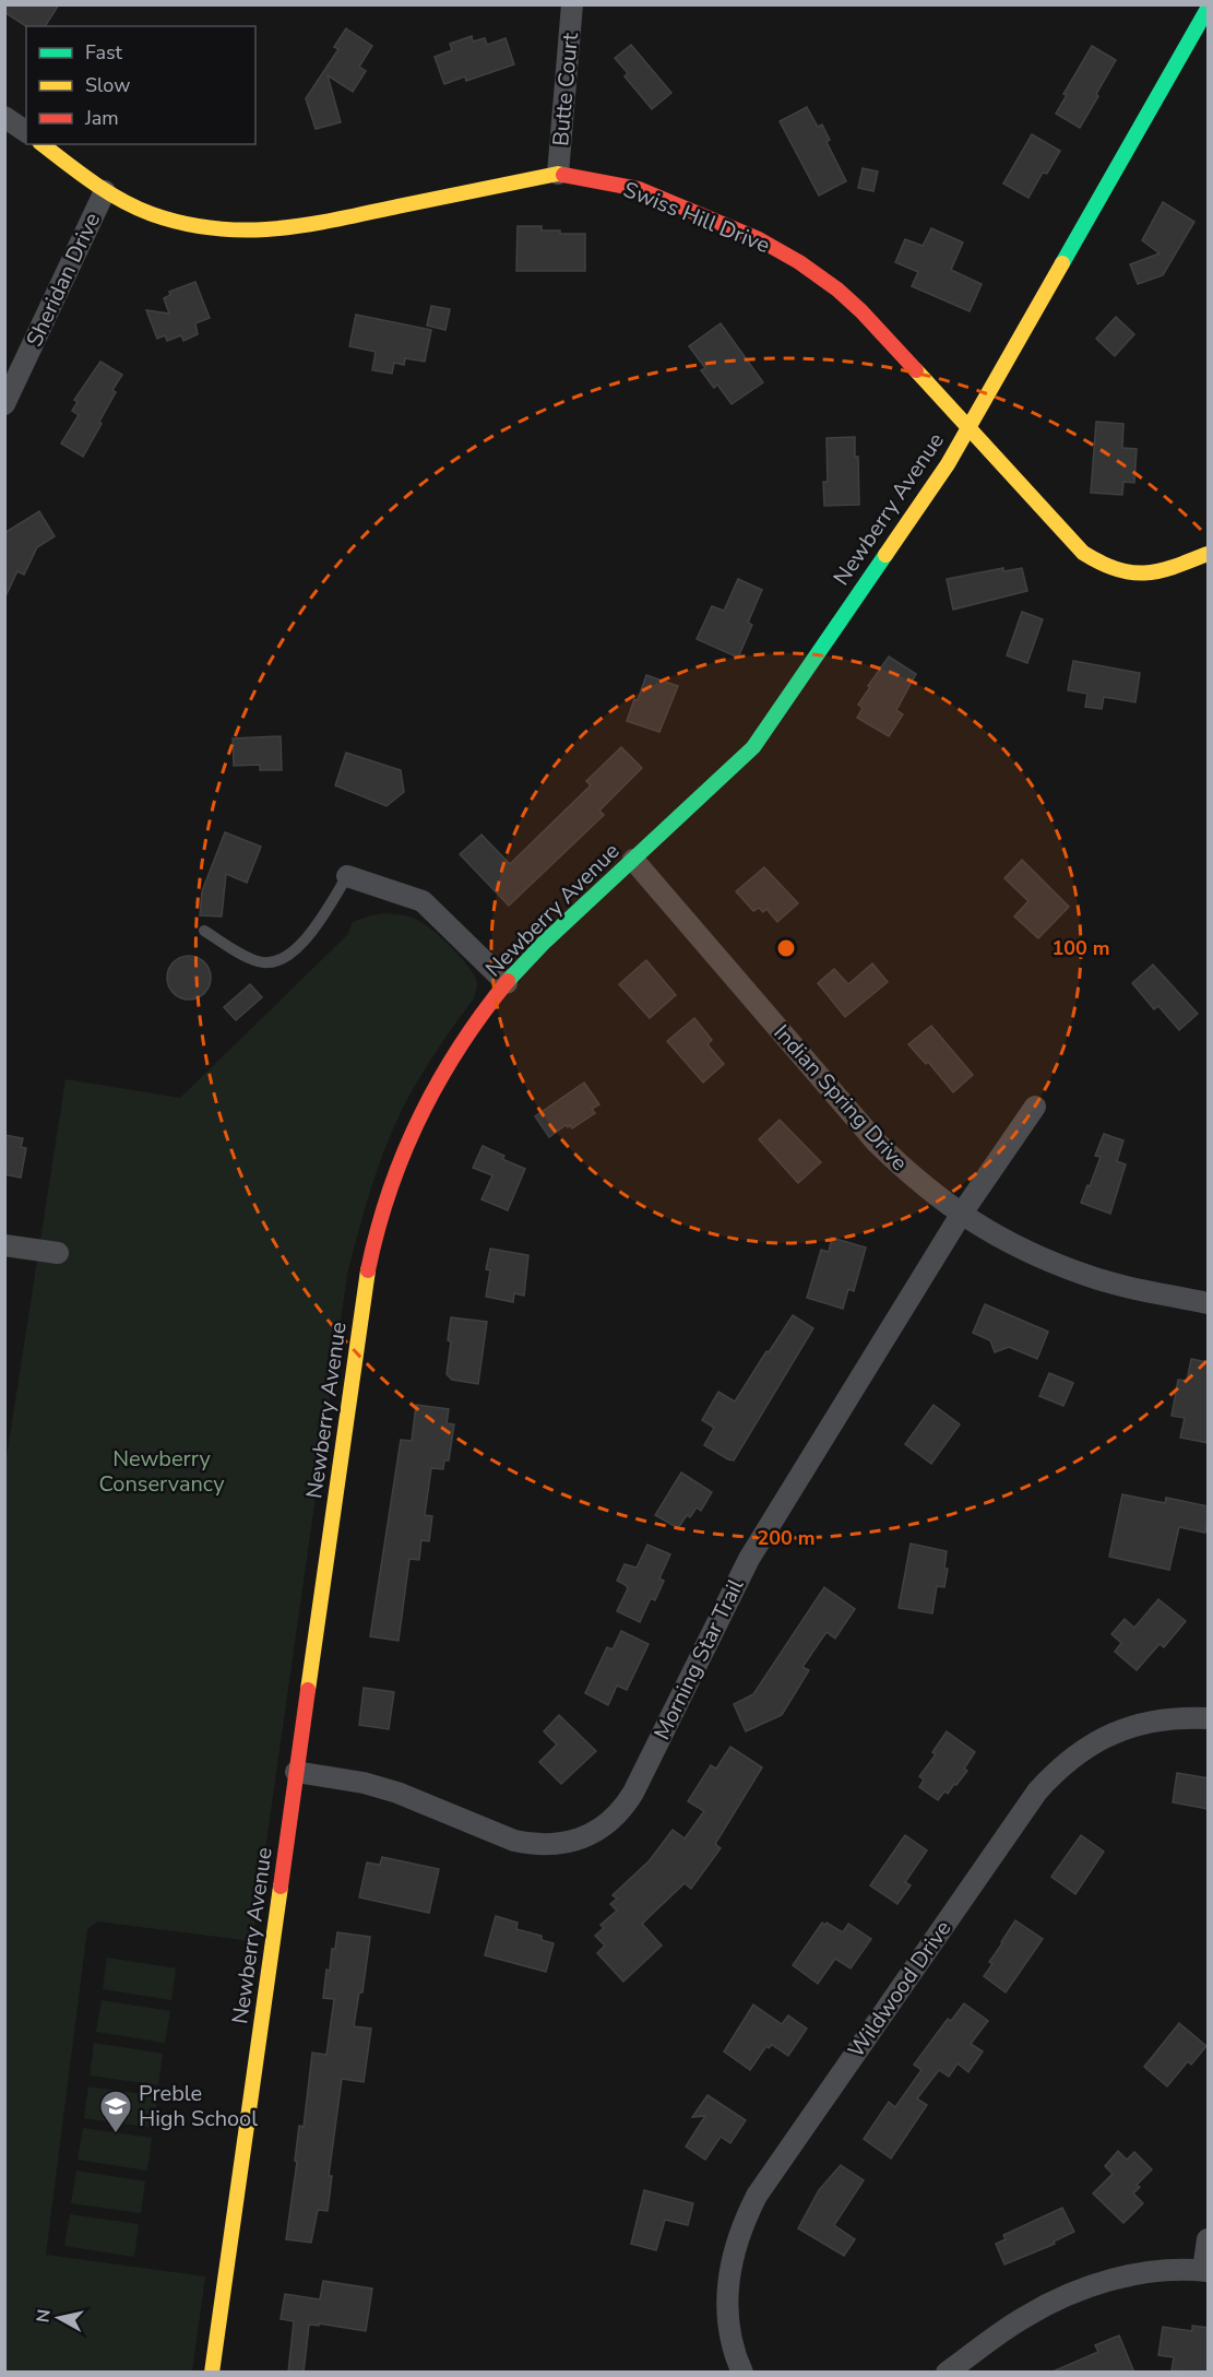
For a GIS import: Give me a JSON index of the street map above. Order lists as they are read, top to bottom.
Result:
{
  "streets": {
    "street": [
      "Butte Court",
      "Swiss Hill Drive",
      "Sheridan Drive",
      "Newberry Avenue",
      "Indian Spring Drive",
      "Morning Star Trail",
      "Wildwood Drive"
    ]
  },
  "crossings": [
    ["Butte Court", "Swiss Hill Drive"],
    ["Swiss Hill Drive", "Sheridan Drive"],
    ["Swiss Hill Drive", "Newberry Avenue"],
    ["Newberry Avenue", "Indian Spring Drive"],
    ["Newberry Avenue", "Morning Star Trail"],
    ["Indian Spring Drive", "Morning Star Trail"]
  ],
  "parks": ["Newberry Conservancy"],
  "places": {
    "school or university": ["Preble High School"]
  },
  "legend": ["Fast", "Slow", "Jam"],
  "north": "left",
  "rings": ["100 m", "200 m"]
}
